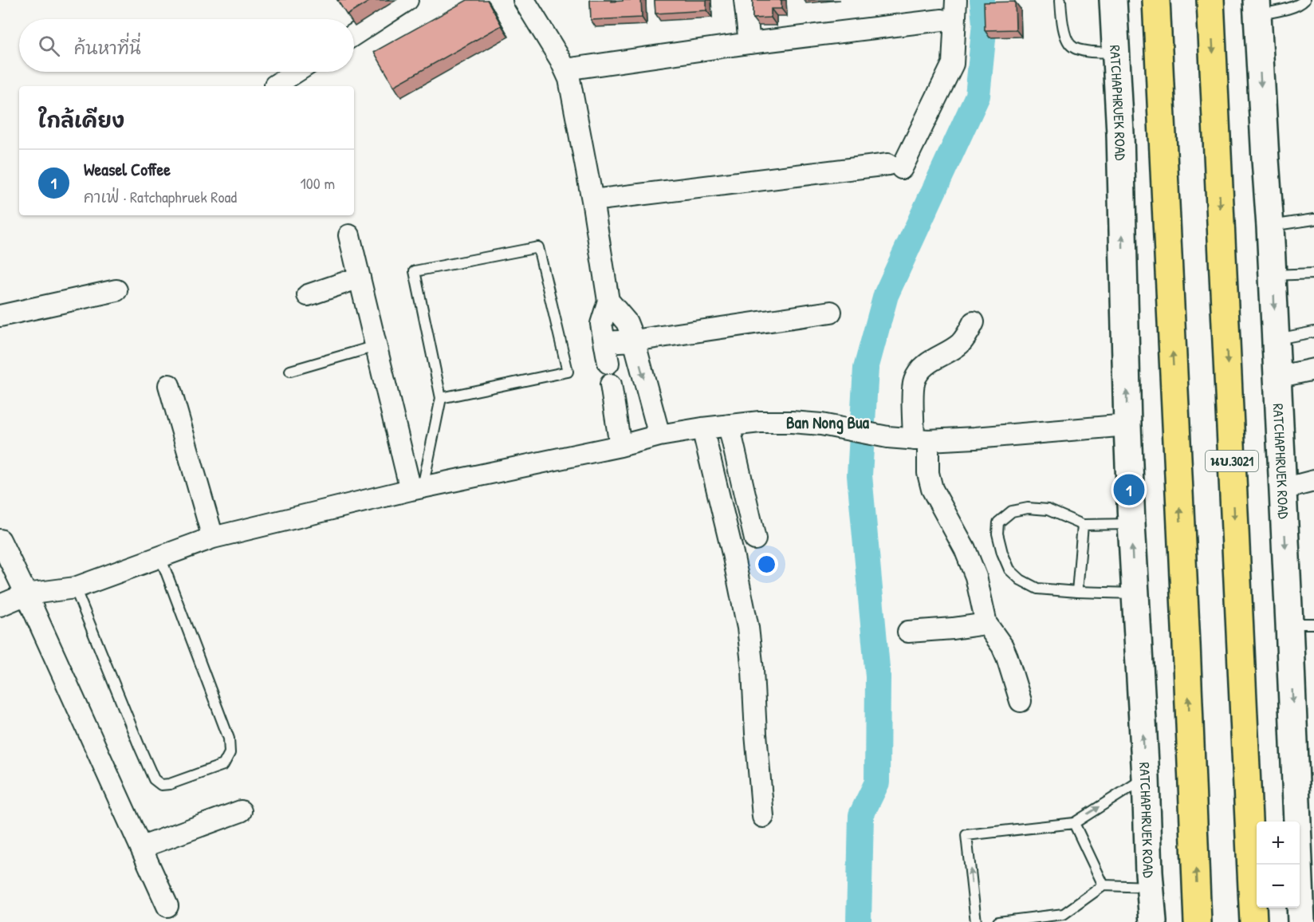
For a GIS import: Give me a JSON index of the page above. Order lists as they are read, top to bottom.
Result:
{
  "streets": {
    "main road": ["RATCHAPHRUEK ROAD", "นบ.3021"]
  },
  "districts": ["Ban Nong Bua"],
  "page": {
    "search": "ค้นหาที่นี่",
    "heading": "ใกล้เคียง",
    "list": [
      {
        "mark": "1",
        "name": "Weasel Coffee",
        "note": "คาเฟ่ · Ratchaphruek Road",
        "value": "100 m"
      }
    ],
    "pins": "1",
    "map_buttons": ["+", "−"]
  }
}
